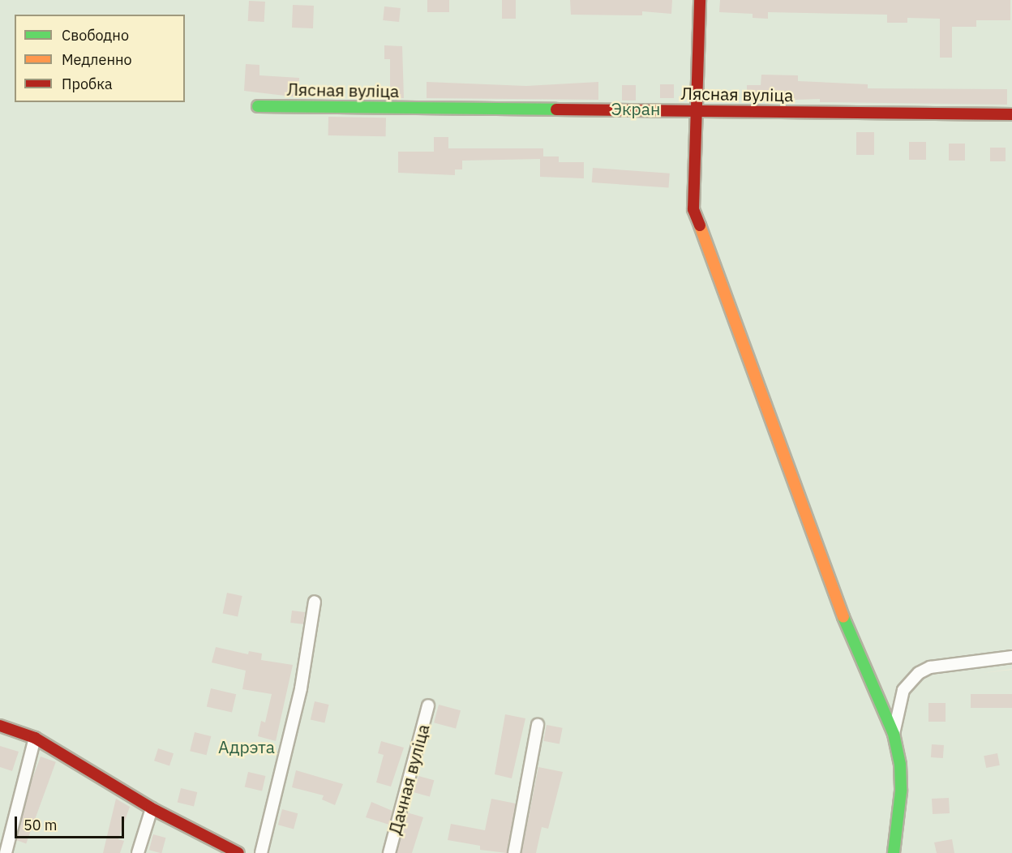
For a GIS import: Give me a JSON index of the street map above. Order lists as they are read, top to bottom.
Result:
{
  "streets": {
    "street": ["Лясная вуліца", "Дачная вуліца"]
  },
  "parks": ["Экран", "Адрэта"],
  "legend": ["Свободно", "Медленно", "Пробка"],
  "scale_bar": "50 m"
}
